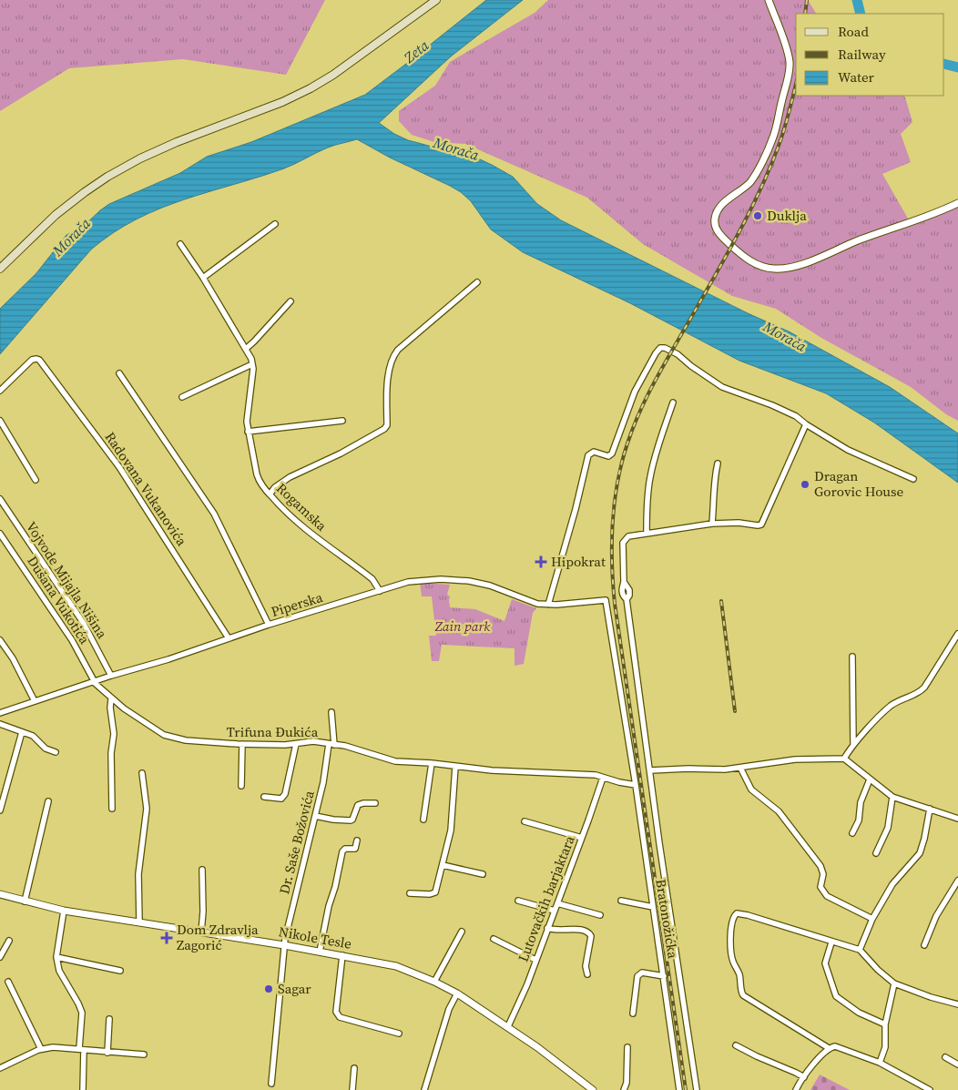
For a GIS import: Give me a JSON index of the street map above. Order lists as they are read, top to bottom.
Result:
{
  "streets": {
    "street": [
      "Radovana Vukanovića",
      "Rogamska",
      "Vojvode Mijajla Nišina",
      "Dušana Vukotića",
      "Piperska",
      "Trifuna Đukića",
      "Dr. Saše Božovića",
      "Lutovačkih barjaktara",
      "Bratonožićka",
      "Nikole Tesle"
    ]
  },
  "crossings": [
    ["Radovana Vukanovića", "Piperska"],
    ["Rogamska", "Piperska"],
    ["Vojvode Mijajla Nišina", "Piperska"],
    ["Dušana Vukotića", "Piperska"],
    ["Dušana Vukotića", "Trifuna Đukića"],
    ["Piperska", "Trifuna Đukića"],
    ["Piperska", "Bratonožićka"],
    ["Trifuna Đukića", "Dr. Saše Božovića"],
    ["Trifuna Đukića", "Lutovačkih barjaktara"],
    ["Dr. Saše Božovića", "Nikole Tesle"],
    ["Lutovačkih barjaktara", "Nikole Tesle"]
  ],
  "water": ["Zeta", "Morača"],
  "parks": ["Zain park"],
  "places": {
    "other": ["Duklja", "Dragan Gorovic House", "Sagar"],
    "health": ["Hipokrat", "Dom Zdravlja Zagorić"]
  },
  "legend": ["Road", "Railway", "Water"]
}
